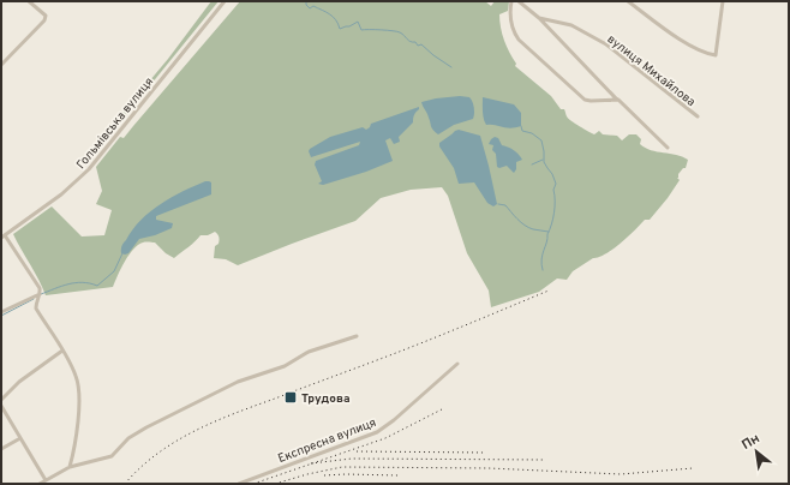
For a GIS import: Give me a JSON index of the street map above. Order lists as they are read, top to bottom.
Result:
{
  "streets": {
    "street": ["вулиця Михайлова", "Гольмівська вулиця", "Експресна вулиця"]
  },
  "places": {
    "transit": ["Трудова"]
  },
  "north": "top left"
}
